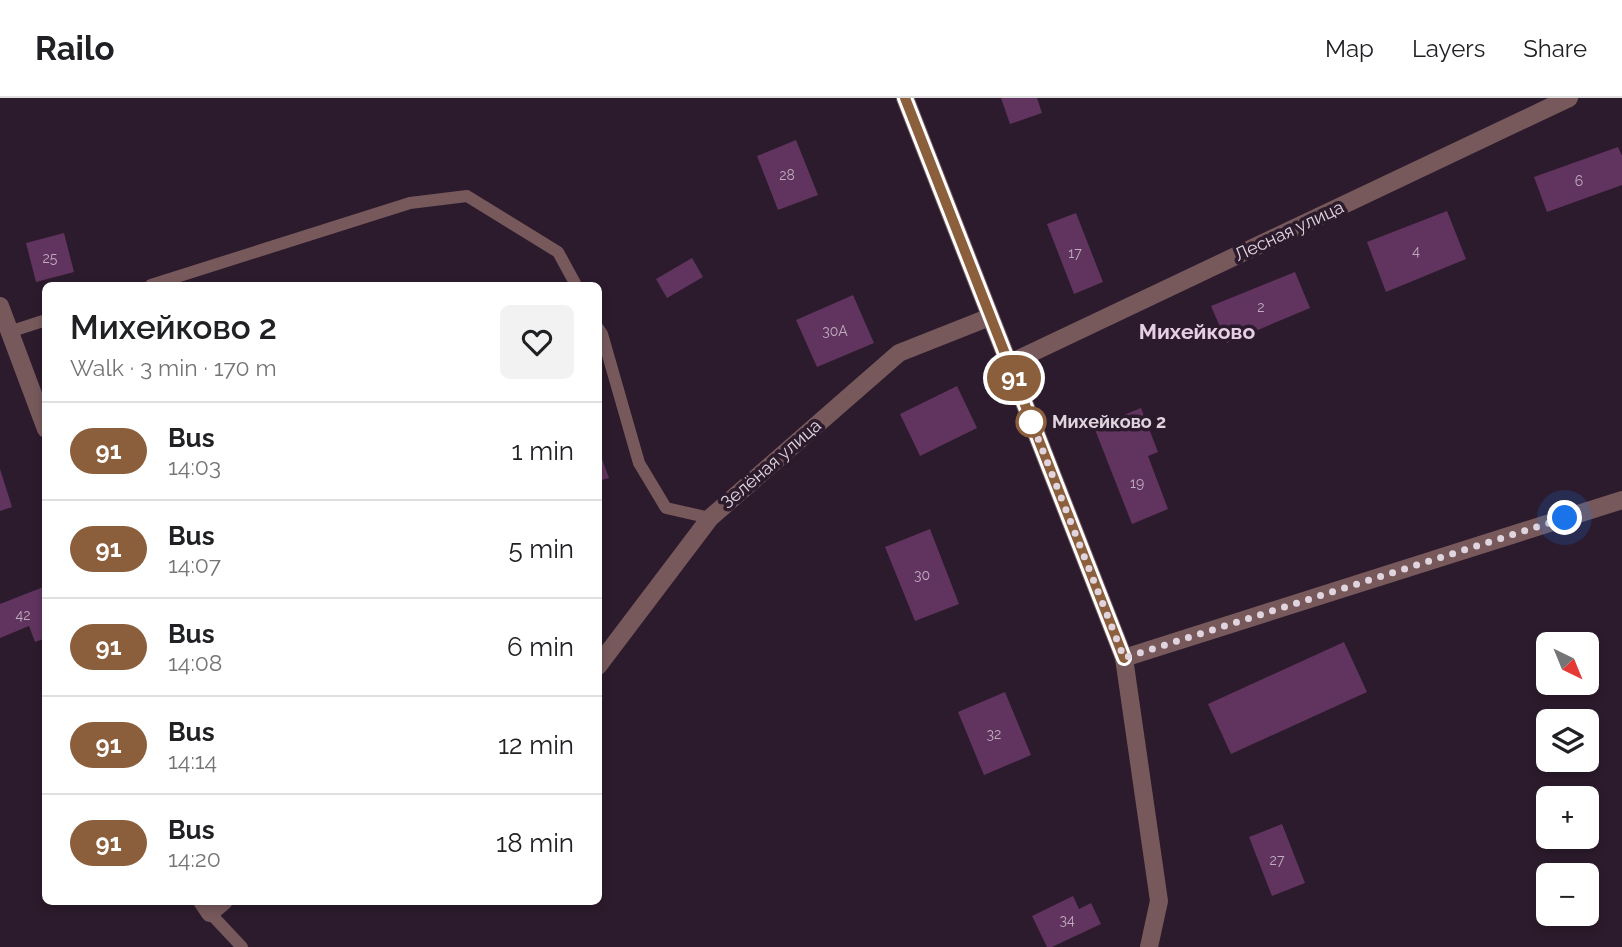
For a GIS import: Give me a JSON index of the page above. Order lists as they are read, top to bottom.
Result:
{
  "streets": {
    "street": ["Лесная улица", "Зелёная улица"]
  },
  "districts": ["Михейково"],
  "places": ["Михейково 2"],
  "lines": ["bus line 91"],
  "house_numbers": [
    "28",
    "6",
    "4",
    "17",
    "25",
    "2",
    "30А",
    "19",
    "30",
    "42",
    "32",
    "27",
    "34"
  ],
  "north": "bottom right",
  "page": {
    "header": "Railo",
    "nav": ["Map", "Layers", "Share"],
    "on_map": "91",
    "heading": ["Михейково 2", "Walk · 3 min · 170 m"],
    "list": [
      {
        "mark": "91",
        "name": "Bus",
        "note": "14:03",
        "value": "1 min"
      },
      {
        "mark": "91",
        "name": "Bus",
        "note": "14:07",
        "value": "5 min"
      },
      {
        "mark": "91",
        "name": "Bus",
        "note": "14:08",
        "value": "6 min"
      },
      {
        "mark": "91",
        "name": "Bus",
        "note": "14:14",
        "value": "12 min"
      },
      {
        "mark": "91",
        "name": "Bus",
        "note": "14:20",
        "value": "18 min"
      }
    ],
    "map_buttons": ["+", "−"]
  }
}
